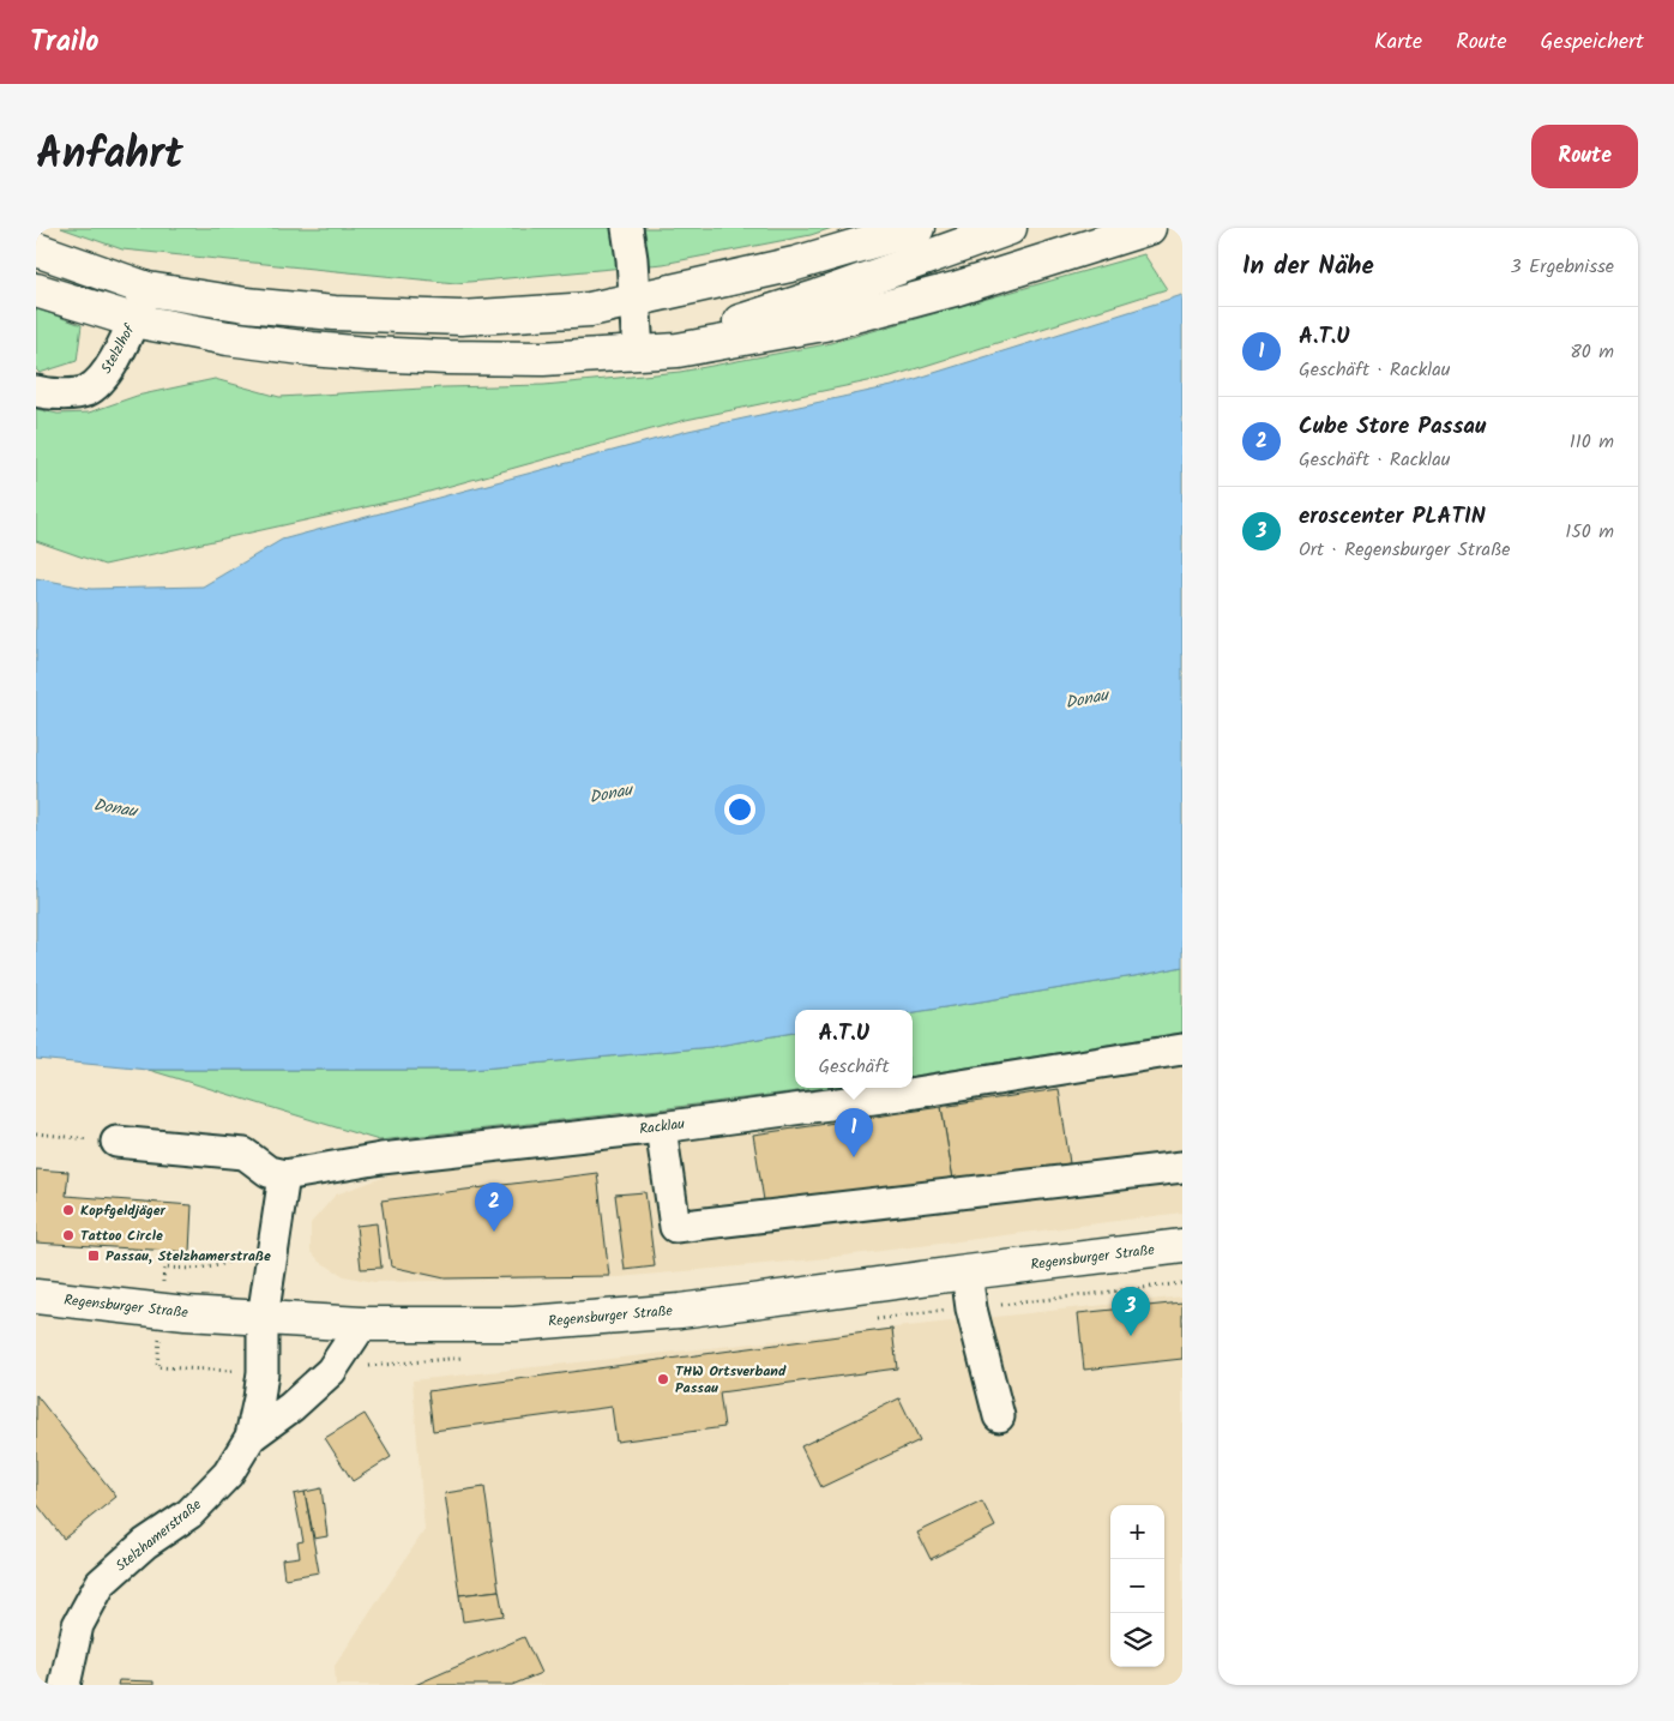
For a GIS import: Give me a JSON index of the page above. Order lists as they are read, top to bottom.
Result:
{
  "streets": {
    "main road": ["Regensburger Straße"],
    "street": ["Stelzlhof", "Racklau", "Stelzhamerstraße"]
  },
  "crossings": [
    ["Regensburger Straße", "Stelzhamerstraße"]
  ],
  "water": ["Donau"],
  "places": {
    "other": ["Kopfgeldjäger", "Tattoo Circle", "THW Ortsverband Passau"],
    "transit": ["Passau, Stelzhamerstraße"]
  },
  "page": {
    "header": "Trailo",
    "nav": ["Karte", "Route", "Gespeichert"],
    "title": "Anfahrt",
    "buttons": "Route",
    "heading": ["In der Nähe", "3 Ergebnisse"],
    "list": [
      {
        "mark": "1",
        "name": "A.T.U",
        "note": "Geschäft · Racklau",
        "value": "80 m"
      },
      {
        "mark": "2",
        "name": "Cube Store Passau",
        "note": "Geschäft · Racklau",
        "value": "110 m"
      },
      {
        "mark": "3",
        "name": "eroscenter PLATIN",
        "note": "Ort · Regensburger Straße",
        "value": "150 m"
      }
    ],
    "popup": ["A.T.U", "Geschäft"],
    "pins": ["1", "2", "3"],
    "map_buttons": ["+", "−"]
  }
}
